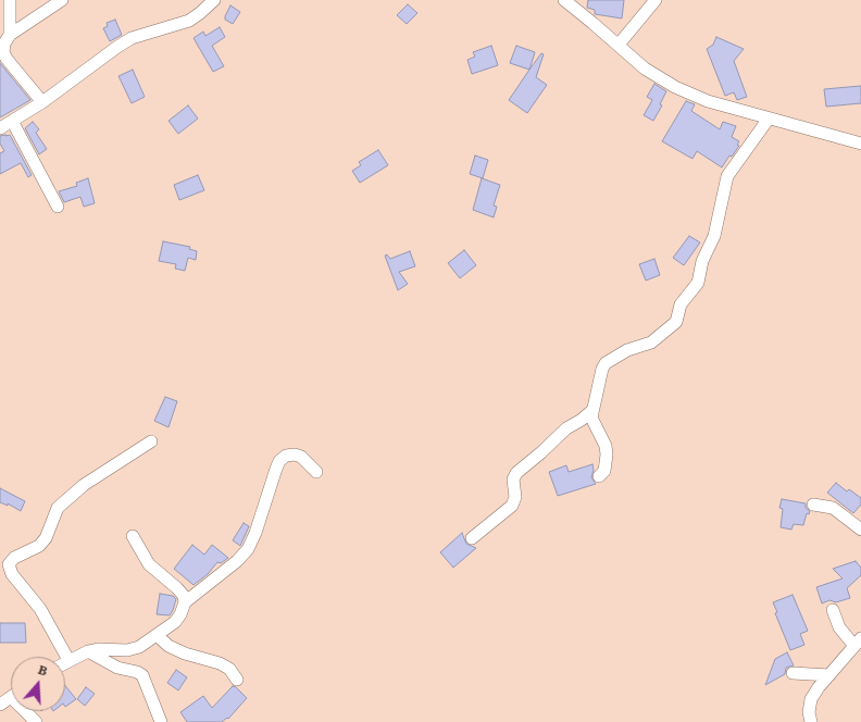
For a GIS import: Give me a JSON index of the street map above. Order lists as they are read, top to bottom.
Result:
{
  "north": "top"
}
